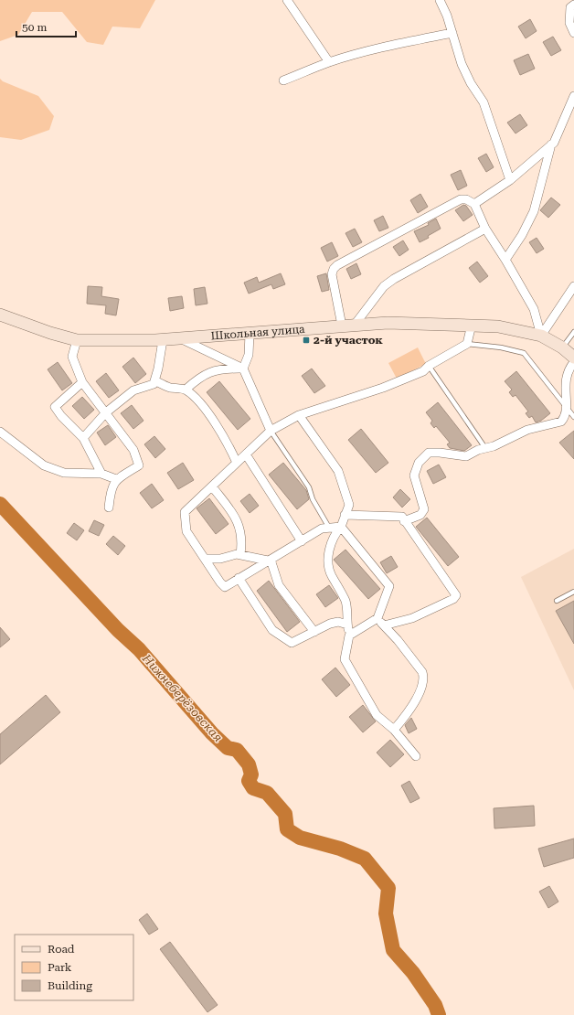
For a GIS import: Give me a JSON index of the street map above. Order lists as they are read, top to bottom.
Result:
{
  "streets": {
    "street": ["Школьная улица"]
  },
  "water": ["Нижнеберёзовская"],
  "places": {
    "transit": ["2-й участок"]
  },
  "legend": ["Road", "Park", "Building"],
  "scale_bar": "50 m"
}
